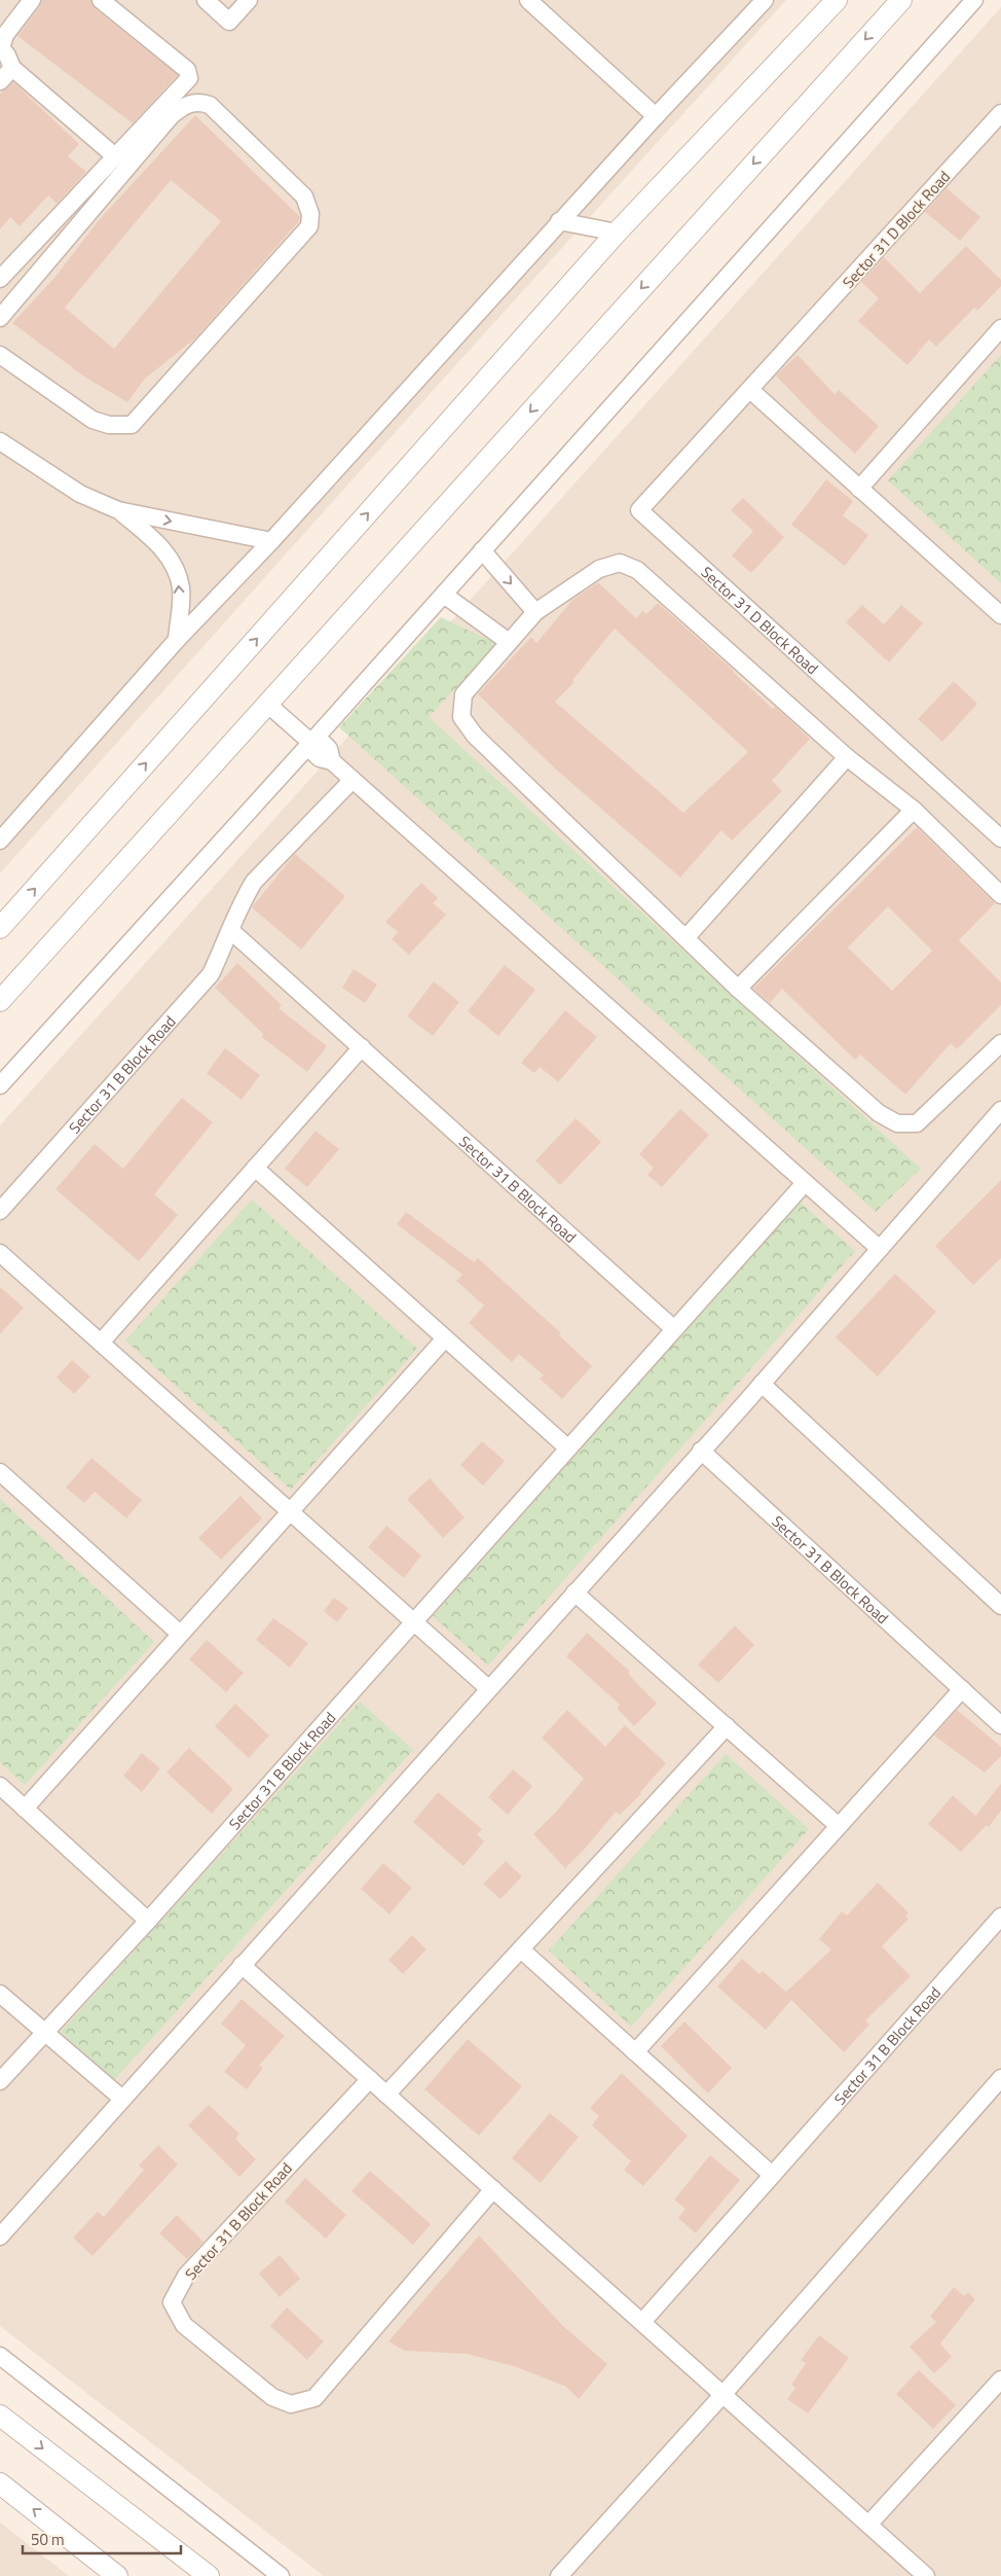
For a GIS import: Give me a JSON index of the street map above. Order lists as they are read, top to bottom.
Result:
{
  "streets": {
    "street": ["Sector 31 D Block Road", "Sector 31 B Block Road"]
  },
  "scale_bar": "50 m"
}
